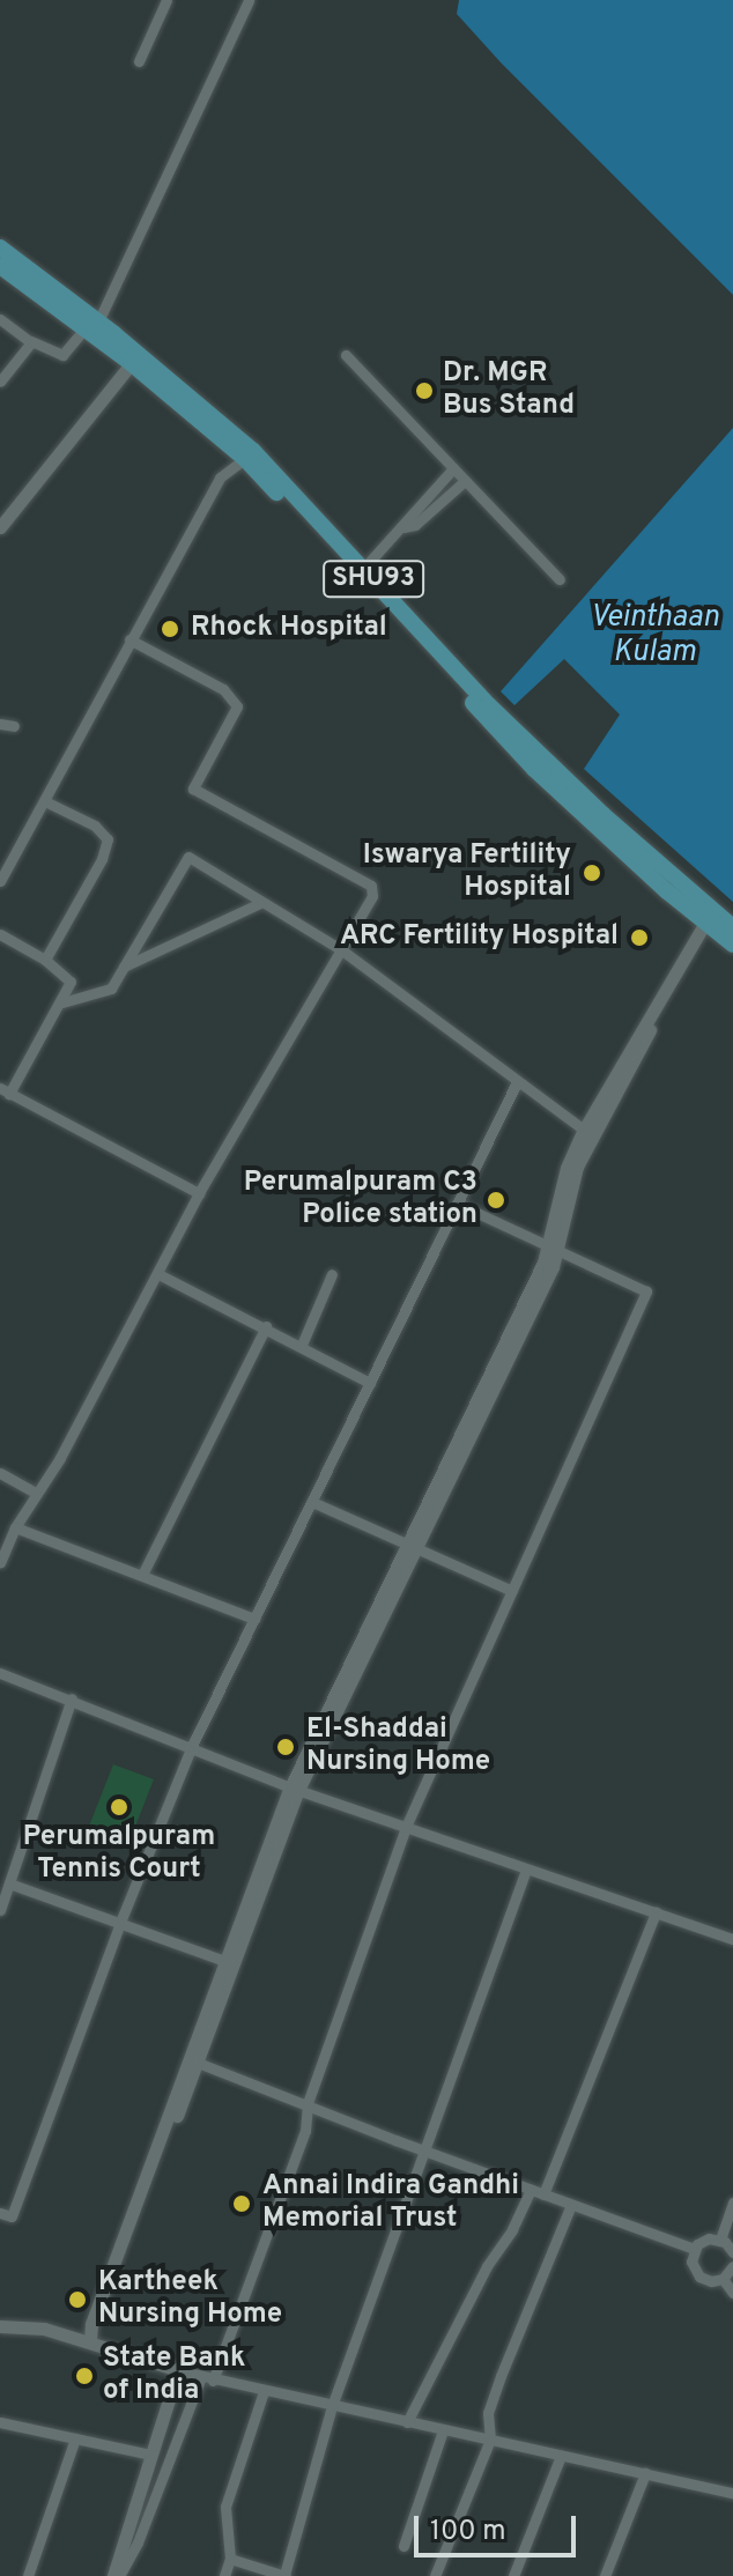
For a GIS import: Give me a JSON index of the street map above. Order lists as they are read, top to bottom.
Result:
{
  "streets": {
    "main road": ["SHU93"]
  },
  "water": ["Veinthaan Kulam"],
  "places": [
    "Dr. MGR Bus Stand",
    "Rhock Hospital",
    "Iswarya Fertility Hospital",
    "ARC Fertility Hospital",
    "Perumalpuram C3 Police station",
    "El-Shaddai Nursing Home",
    "Perumalpuram Tennis Court",
    "Annai Indira Gandhi Memorial Trust",
    "Kartheek Nursing Home",
    "State Bank of India"
  ],
  "scale_bar": "100 m"
}
